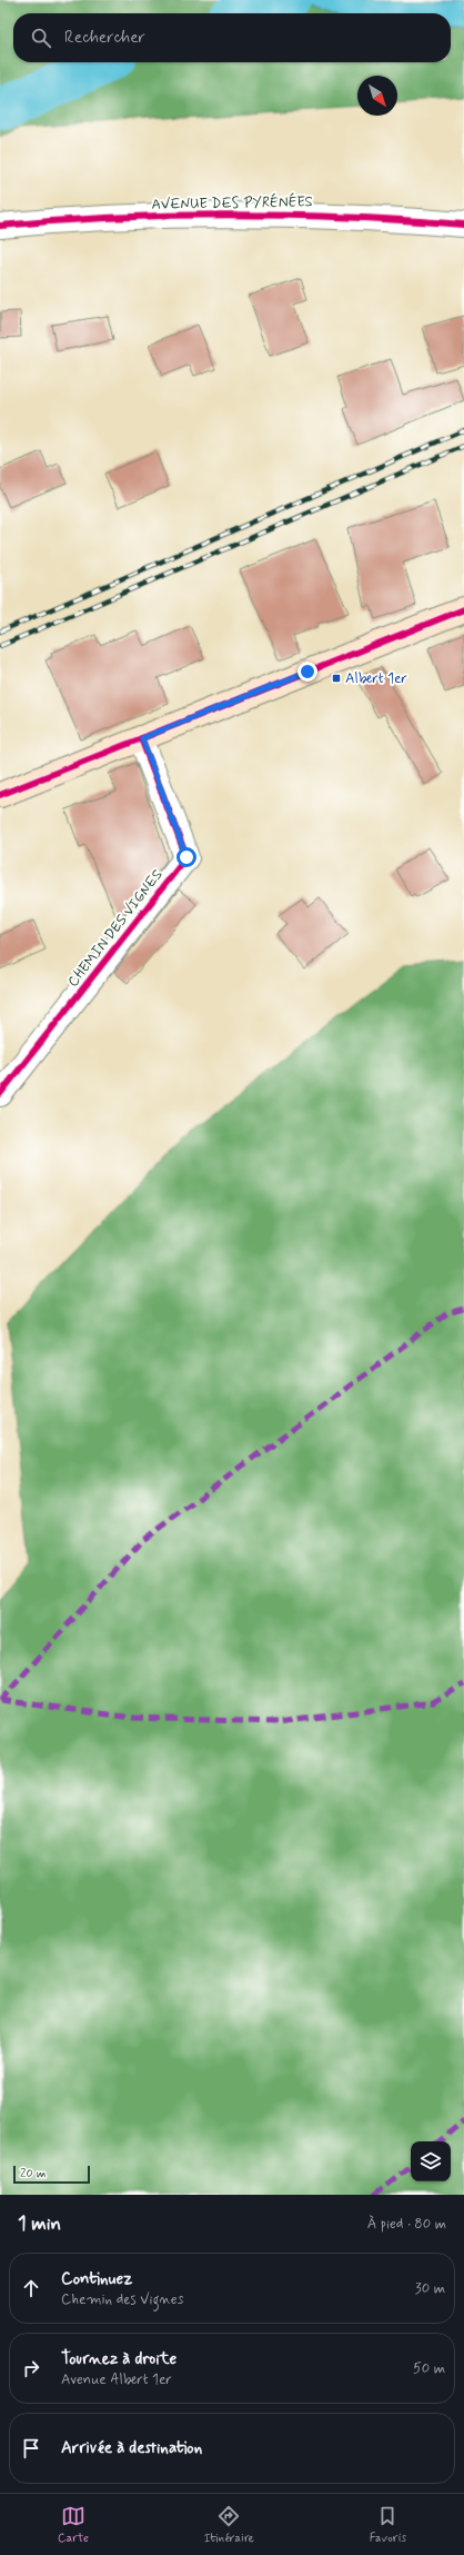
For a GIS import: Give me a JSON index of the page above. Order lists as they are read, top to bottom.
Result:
{
  "streets": {
    "street": ["AVENUE DES PYRÉNÉES", "CHEMIN DES VIGNES"]
  },
  "places": {
    "transit": ["Albert 1er"]
  },
  "scale_bar": "20 m",
  "north": "bottom right",
  "page": {
    "search": "Rechercher",
    "scale": "20 m",
    "heading": ["1 min", "À pied · 80 m"],
    "list": [
      ["Continuez", "Chemin des Vignes", "30 m"],
      ["Tournez à droite", "Avenue Albert 1er", "50 m"],
      "Arrivée à destination"
    ],
    "nav": ["Carte", "Itinéraire", "Favoris"]
  }
}
